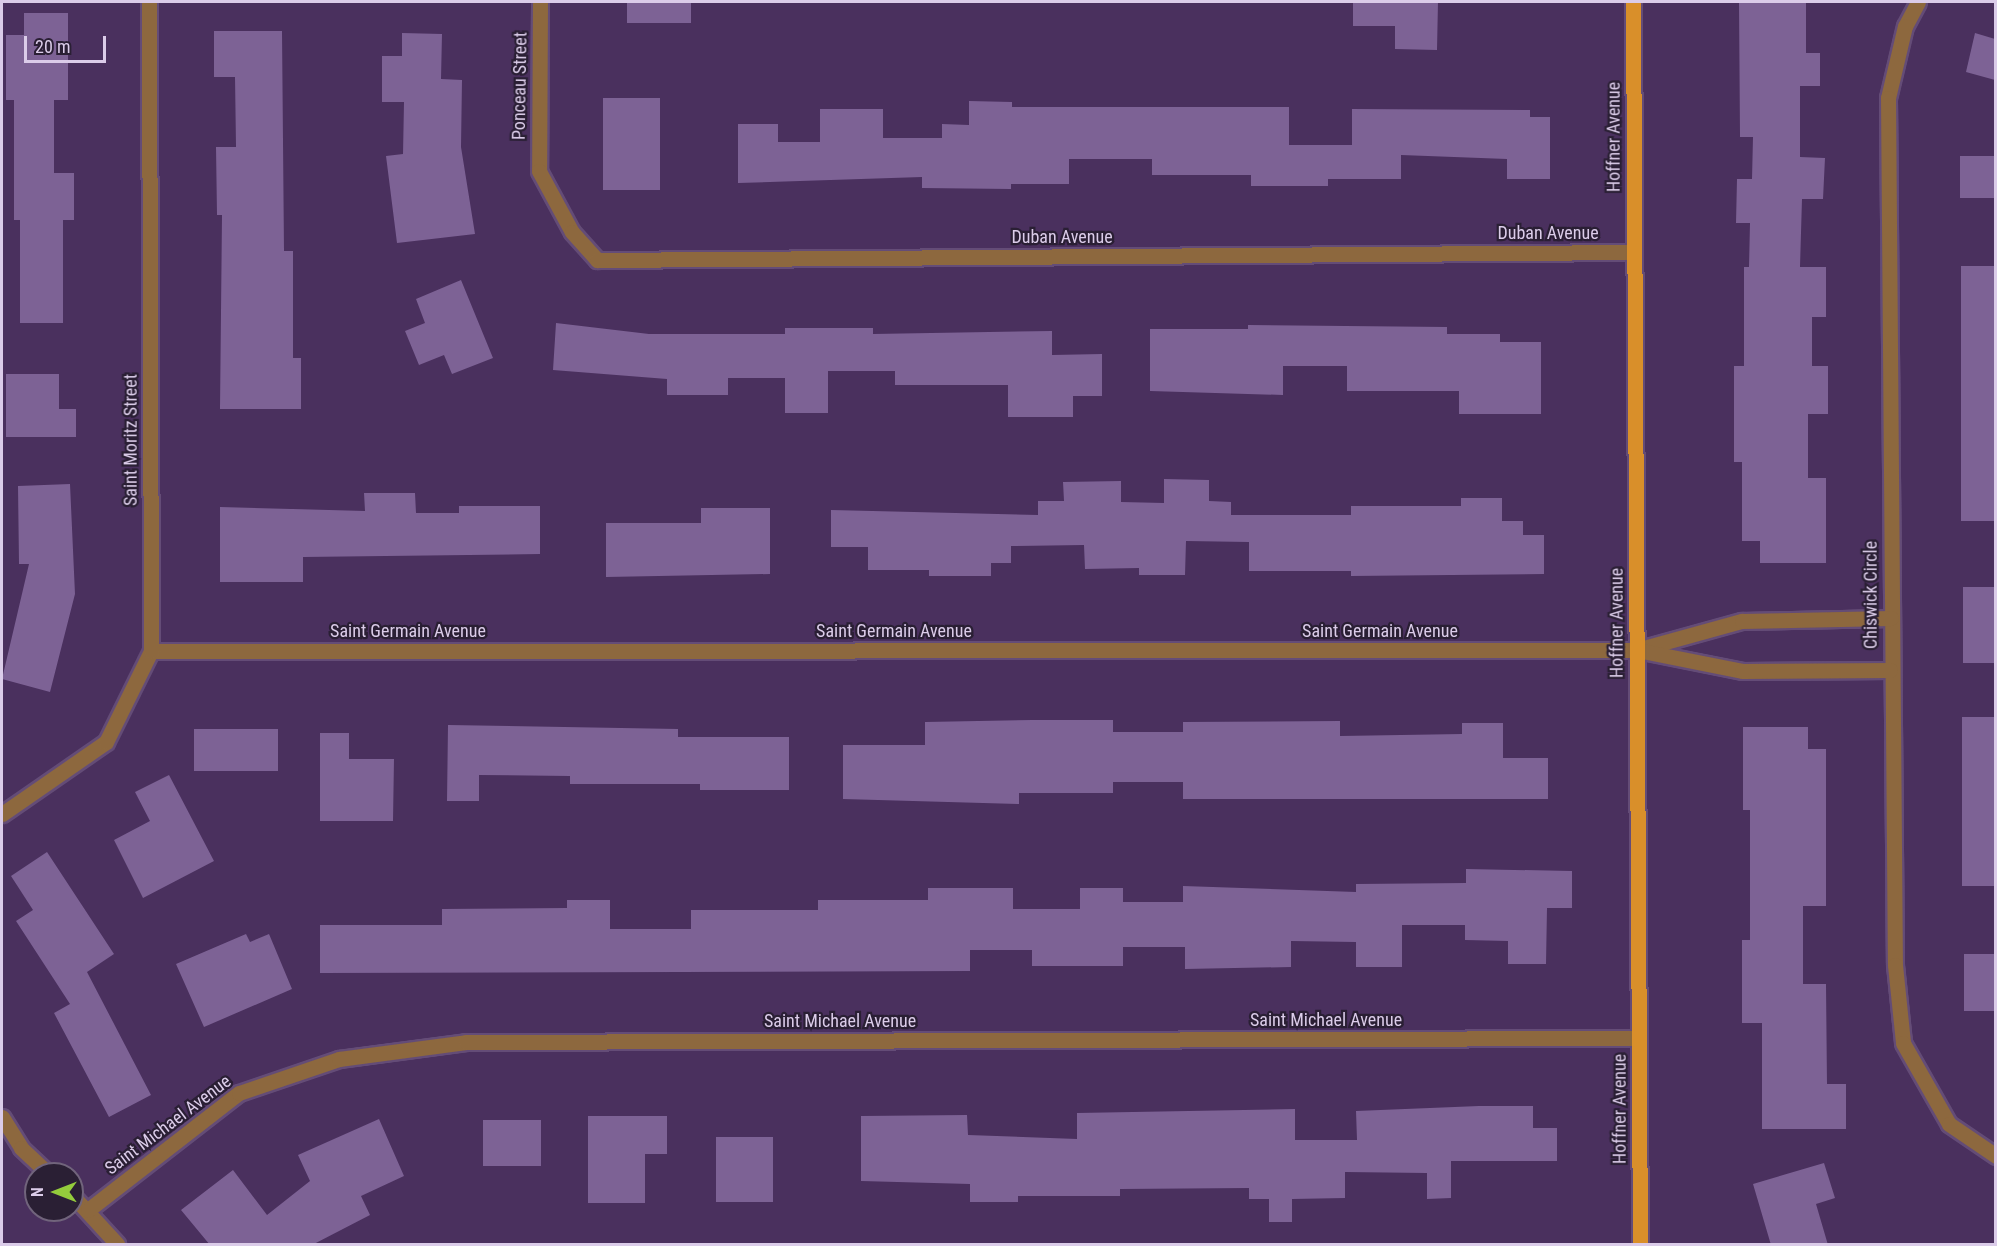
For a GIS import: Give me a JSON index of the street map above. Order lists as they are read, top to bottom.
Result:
{
  "streets": {
    "main road": ["Hoffner Avenue"],
    "street": [
      "Ponceau Street",
      "Duban Avenue",
      "Saint Moritz Street",
      "Chiswick Circle",
      "Saint Germain Avenue",
      "Saint Michael Avenue"
    ]
  },
  "crossings": [
    ["Ponceau Street", "Duban Avenue"],
    ["Hoffner Avenue", "Duban Avenue"],
    ["Hoffner Avenue", "Saint Germain Avenue"],
    ["Hoffner Avenue", "Saint Michael Avenue"],
    ["Saint Moritz Street", "Saint Germain Avenue"]
  ],
  "scale_bar": "20 m",
  "north": "left"
}
